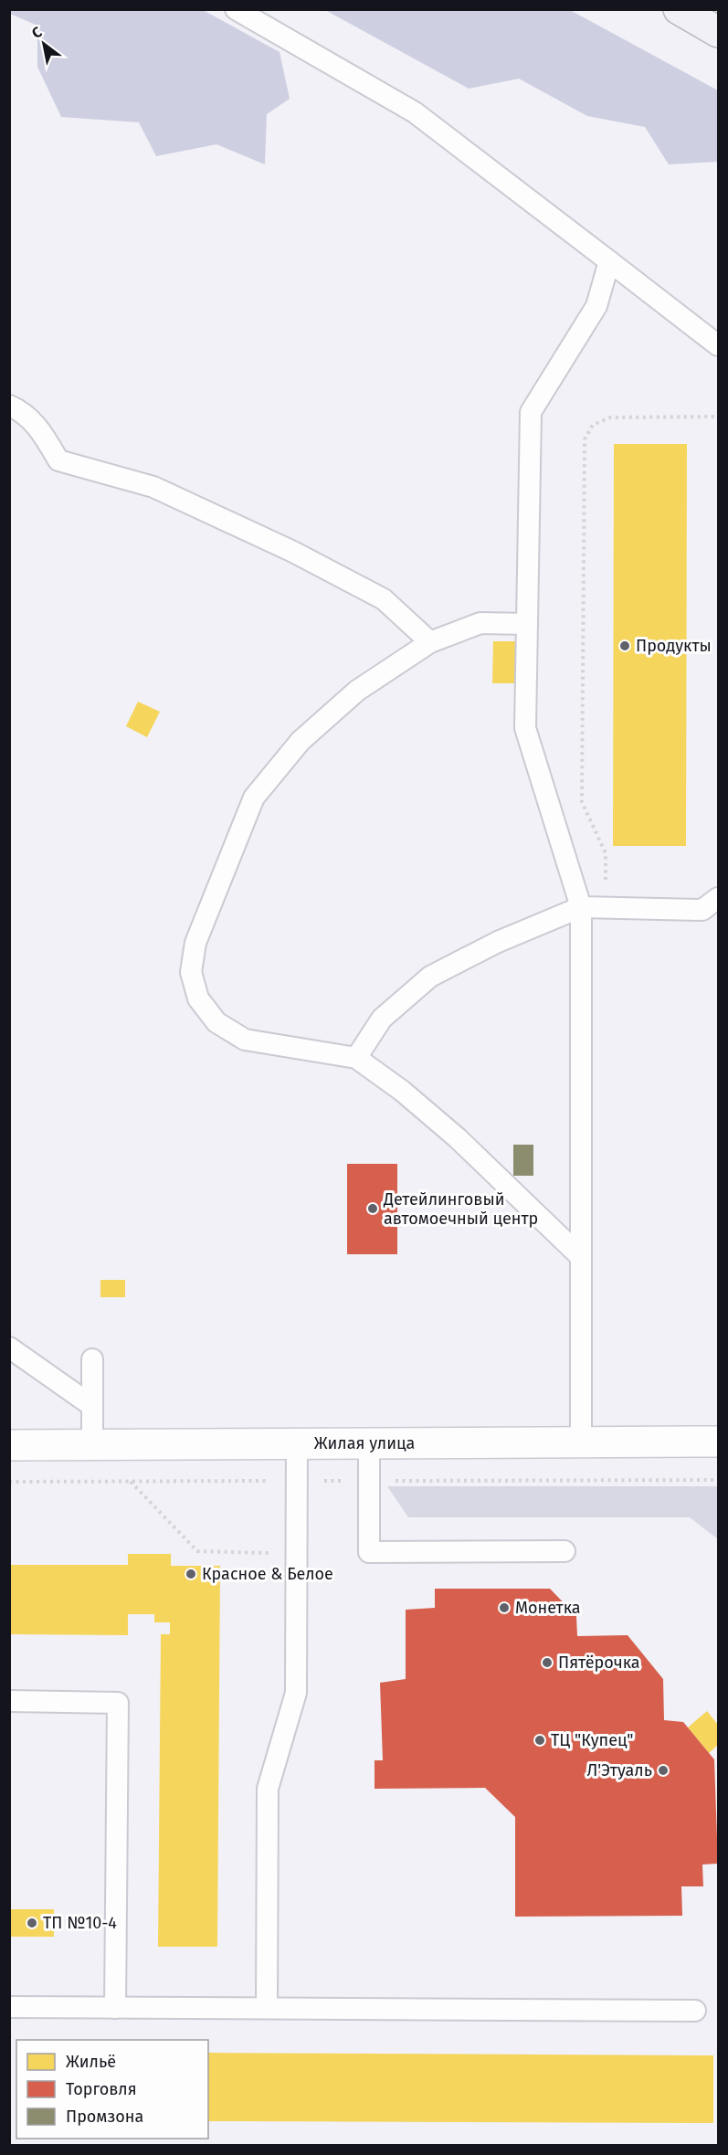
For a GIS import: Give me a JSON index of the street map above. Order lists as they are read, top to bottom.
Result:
{
  "streets": {
    "main road": ["Жилая улица"]
  },
  "places": [
    "Продукты",
    "Детейлинговый автомоечный центр",
    "Красное & Белое",
    "Монетка",
    "Пятёрочка",
    "ТЦ \"Купец\"",
    "Л'Этуаль",
    "ТП №10-4"
  ],
  "legend": ["Жильё", "Торговля", "Промзона"],
  "north": "top left"
}
